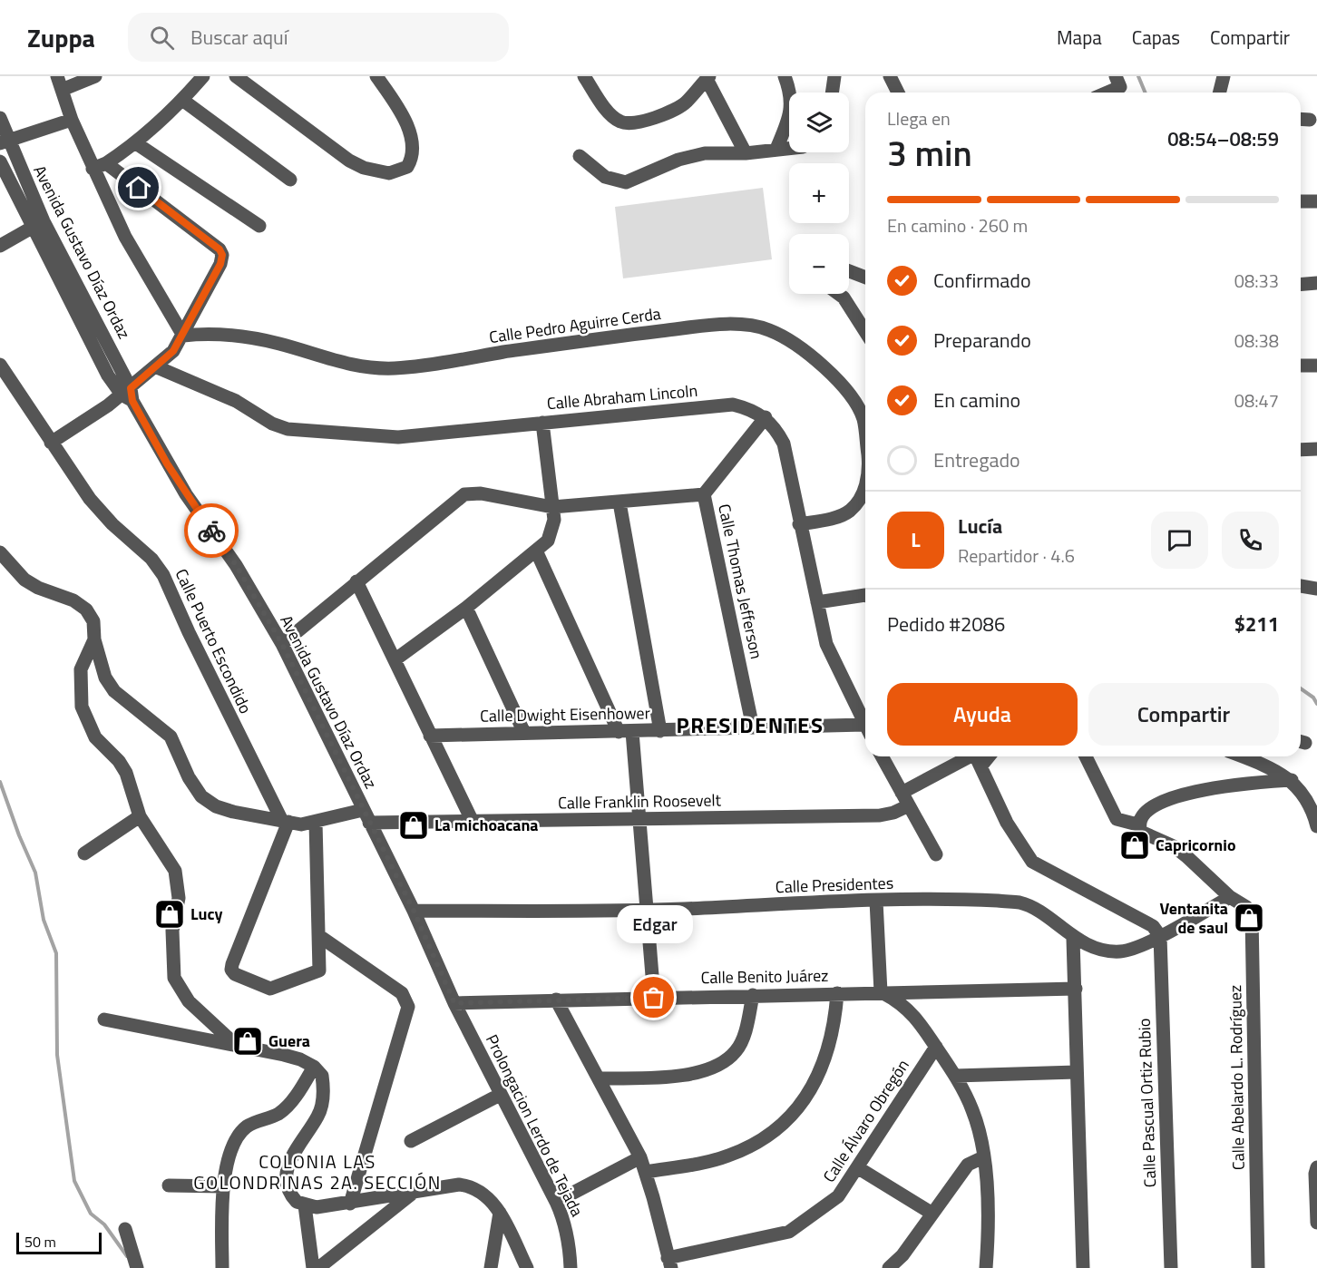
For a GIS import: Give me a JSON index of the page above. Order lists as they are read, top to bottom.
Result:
{
  "streets": {
    "street": [
      "Avenida Gustavo Díaz Ordaz",
      "Calle Pedro Aguirre Cerda",
      "Calle Abraham Lincoln",
      "Calle Thomas Jefferson",
      "Calle Puerto Escondido",
      "Calle Dwight Eisenhower",
      "Calle Franklin Roosevelt",
      "Calle Presidentes",
      "Calle Benito Juárez",
      "Calle Abelardo L. Rodríguez",
      "Calle Pascual Ortiz Rubio",
      "Calle Álvaro Obregón",
      "Prolongacion Lerdo de Tejada"
    ]
  },
  "crossings": [
    ["Avenida Gustavo Díaz Ordaz", "Calle Thomas Jefferson"],
    ["Avenida Gustavo Díaz Ordaz", "Calle Franklin Roosevelt"],
    ["Avenida Gustavo Díaz Ordaz", "Calle Presidentes"],
    ["Avenida Gustavo Díaz Ordaz", "Calle Benito Juárez"],
    ["Avenida Gustavo Díaz Ordaz", "Prolongacion Lerdo de Tejada"],
    ["Calle Thomas Jefferson", "Calle Dwight Eisenhower"],
    ["Calle Presidentes", "Calle Abelardo L. Rodríguez"],
    ["Calle Presidentes", "Calle Pascual Ortiz Rubio"],
    ["Calle Benito Juárez", "Prolongacion Lerdo de Tejada"]
  ],
  "districts": ["PRESIDENTES", "COLONIA LAS GOLONDRINAS 2A. SECCIÓN"],
  "places": {
    "shop": [
      "La michoacana",
      "Capricornio",
      "Lucy",
      "Ventanita de saul",
      "Guera"
    ],
    "other": ["Edgar"]
  },
  "scale_bar": "50 m",
  "page": {
    "header": "Zuppa",
    "search": "Buscar aquí",
    "nav": ["Mapa", "Capas", "Compartir"],
    "map_buttons": ["+", "−"],
    "heading": ["3 min", "Llega en", "08:54–08:59"],
    "panel": [
      "Lucía",
      "Repartidor · 4.6",
      "Pedido #2086",
      "$211"
    ],
    "bar": "En camino · 260 m",
    "list": [
      ["Confirmado", "08:33"],
      ["Preparando", "08:38"],
      ["En camino", "08:47"],
      "Entregado"
    ],
    "round": "L",
    "buttons": ["Ayuda", "Compartir"],
    "bubble": "Edgar",
    "scale": "50 m"
  }
}
